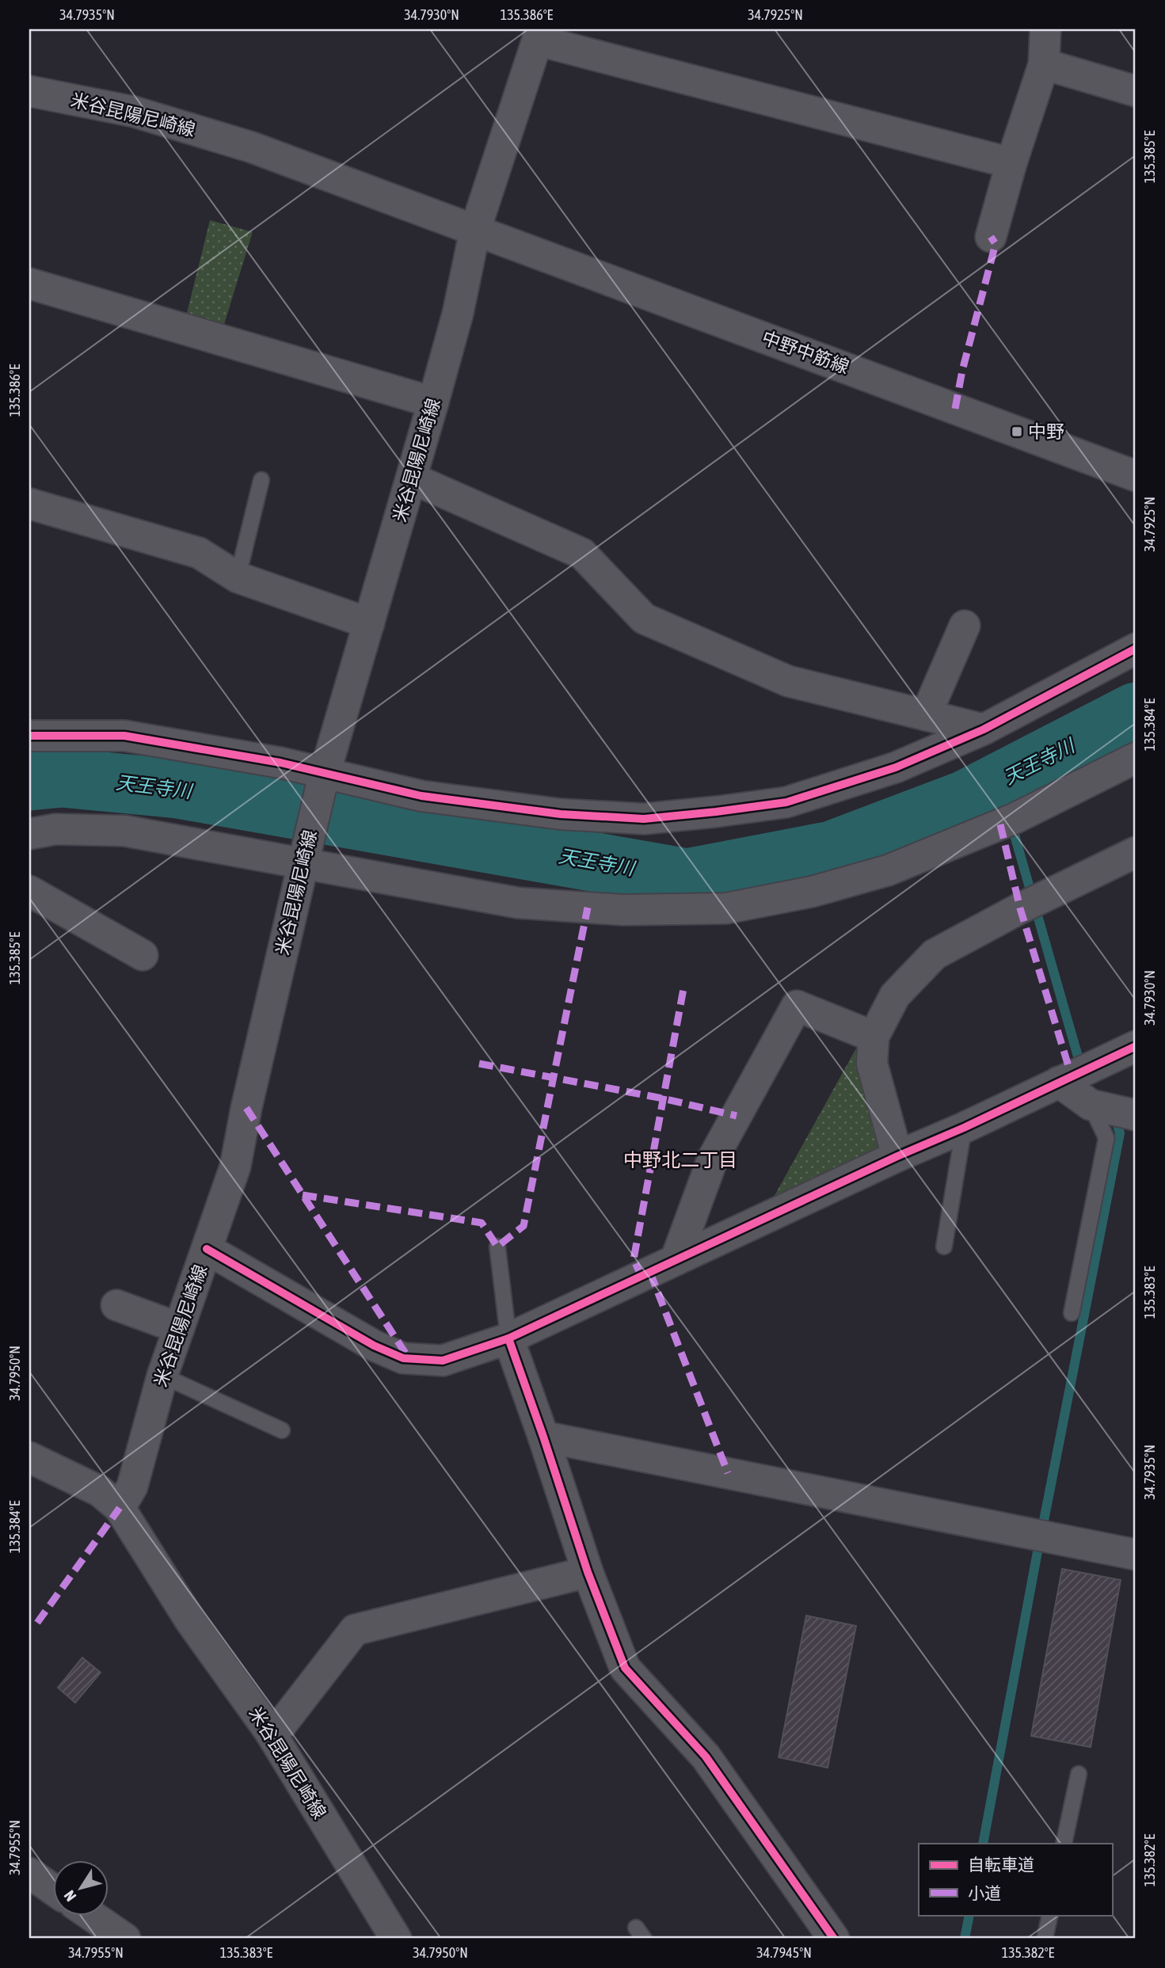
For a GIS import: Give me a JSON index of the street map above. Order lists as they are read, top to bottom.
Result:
{
  "streets": {
    "street": ["米谷昆陽尼崎線", "中野中筋線"]
  },
  "crossings": [
    ["米谷昆陽尼崎線", "中野中筋線"]
  ],
  "districts": ["中野北二丁目"],
  "water": ["天王寺川"],
  "places": {
    "transit": ["中野"]
  },
  "legend": ["自転車道", "小道"],
  "north": "bottom left",
  "coordinates": [
    "34.7935°N",
    "34.7930°N",
    "135.386°E",
    "34.7925°N",
    "135.385°E",
    "135.384°E",
    "135.383°E",
    "34.7950°N",
    "34.7955°N",
    "135.382°E",
    "34.7945°N"
  ]
}
